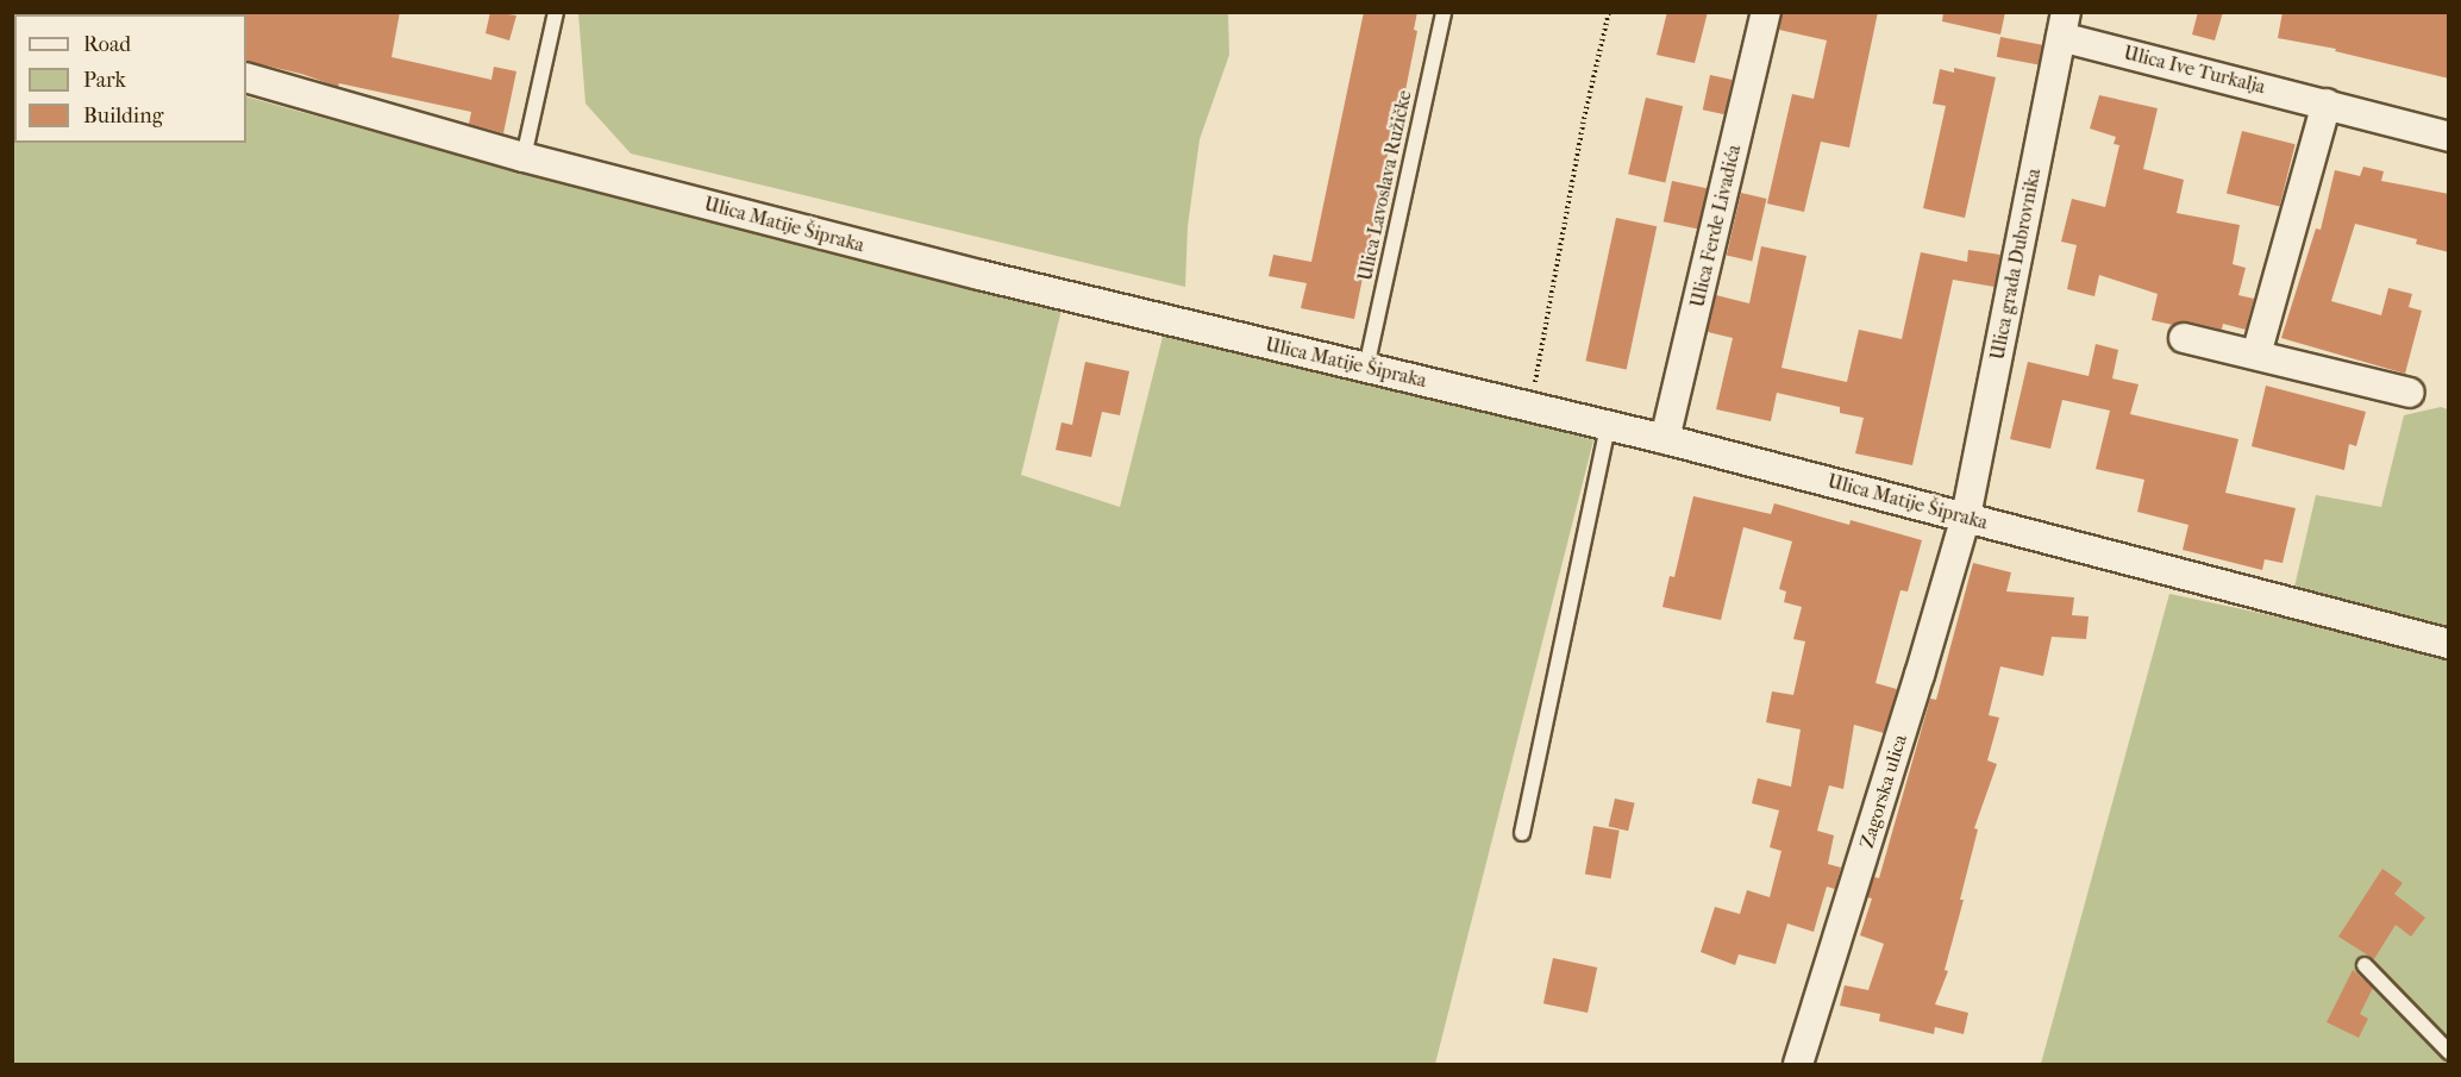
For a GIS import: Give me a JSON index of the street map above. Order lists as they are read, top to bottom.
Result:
{
  "streets": {
    "street": [
      "Ulica Ive Turkalja",
      "Ulica Matije Šipraka",
      "Ulica Ferde Livadića",
      "Ulica grada Dubrovnika",
      "Zagorska ulica"
    ],
    "lane": ["Ulica Lavoslava Ružičke"]
  },
  "crossings": [
    ["Ulica Ive Turkalja", "Ulica grada Dubrovnika"],
    ["Ulica Lavoslava Ružičke", "Ulica Matije Šipraka"],
    ["Ulica Matije Šipraka", "Ulica Ferde Livadića"],
    ["Ulica Matije Šipraka", "Ulica grada Dubrovnika"],
    ["Ulica Matije Šipraka", "Zagorska ulica"],
    ["Ulica grada Dubrovnika", "Zagorska ulica"]
  ],
  "legend": ["Road", "Park", "Building"]
}
